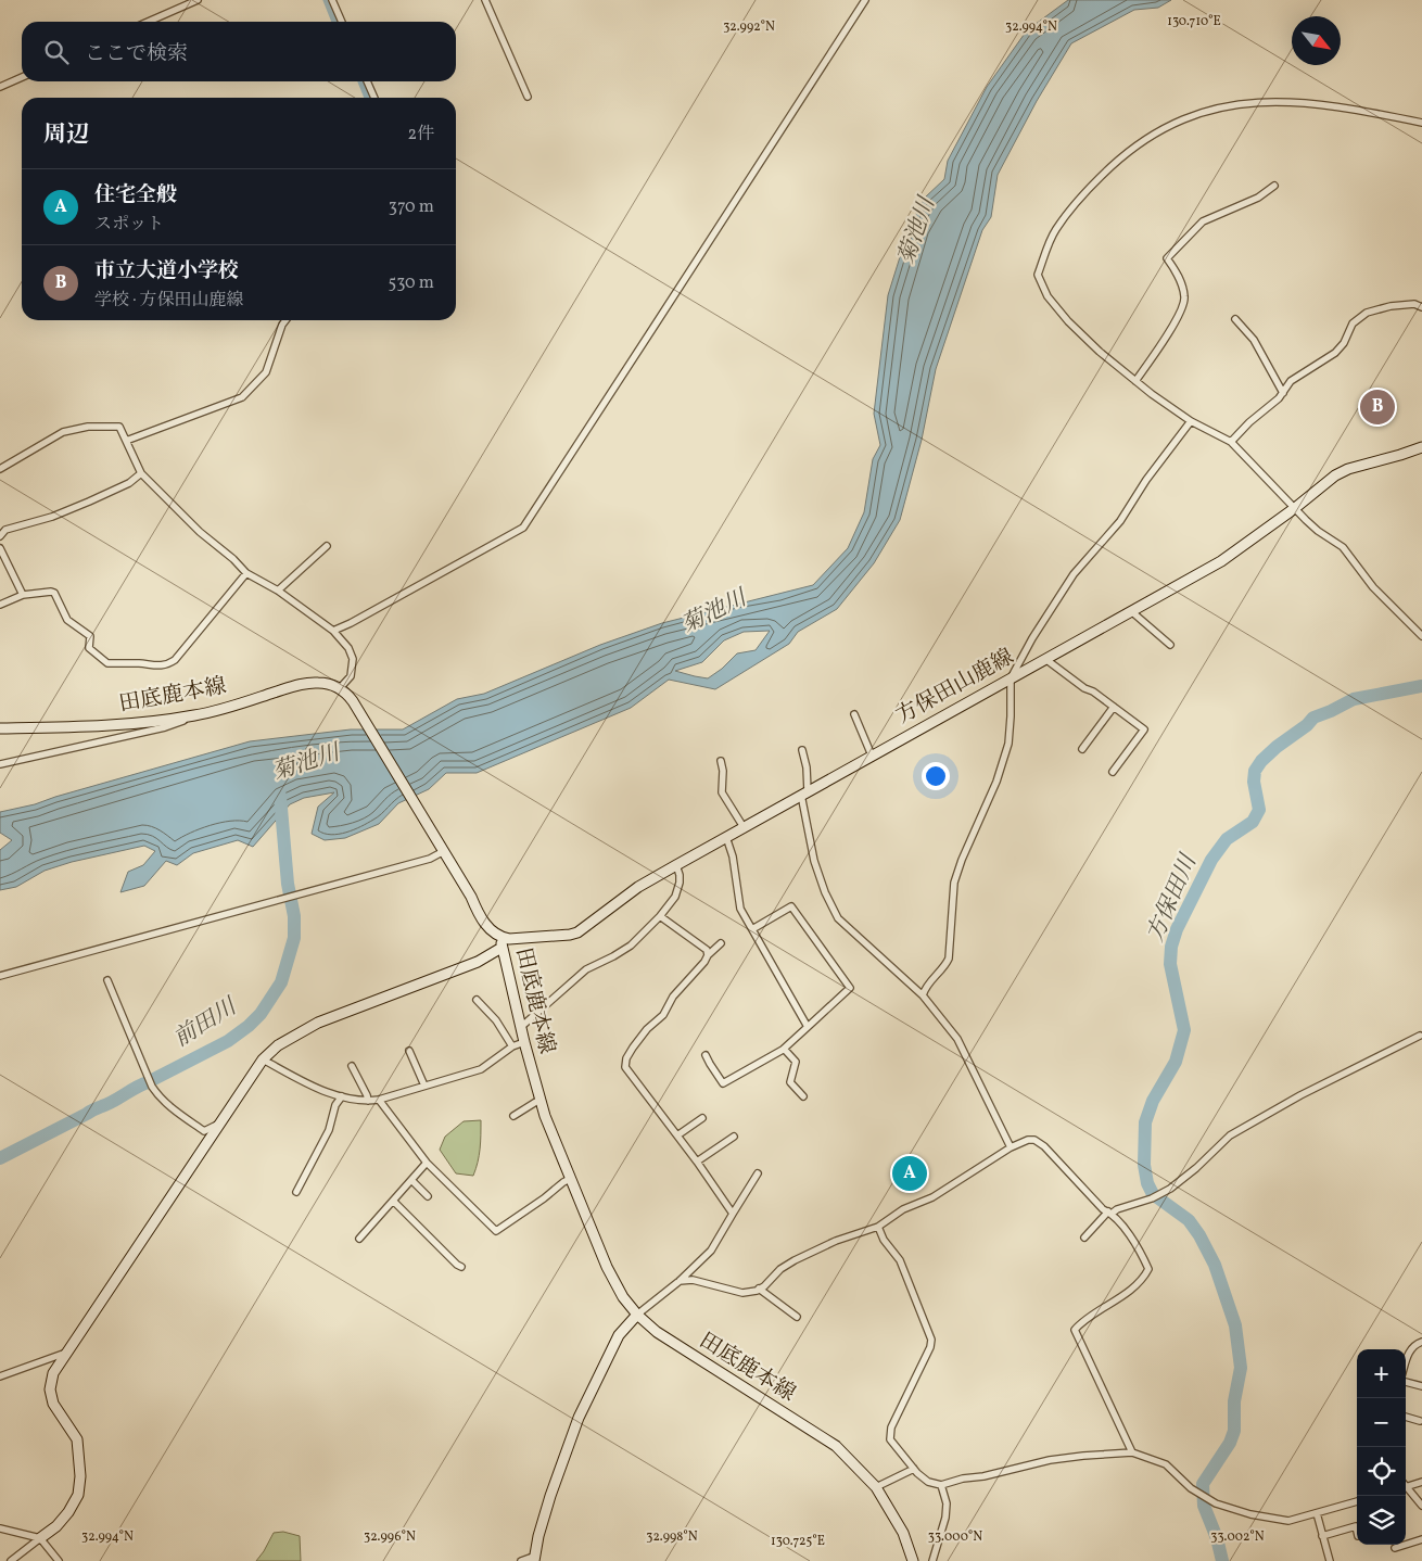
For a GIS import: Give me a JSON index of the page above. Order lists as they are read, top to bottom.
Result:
{
  "streets": {
    "main road": ["方保田山鹿線", "田底鹿本線"]
  },
  "crossings": [
    ["方保田山鹿線", "田底鹿本線"]
  ],
  "water": ["菊池川", "方保田川", "前田川"],
  "north": "bottom right",
  "page": {
    "search": "ここで検索",
    "heading": ["周辺", "2件"],
    "list": [
      {
        "mark": "A",
        "name": "住宅全般",
        "note": "スポット",
        "value": "370 m"
      },
      {
        "mark": "B",
        "name": "市立大道小学校",
        "note": "学校 · 方保田山鹿線",
        "value": "530 m"
      }
    ],
    "pins": ["B", "A"],
    "map_buttons": ["+", "−"]
  },
  "coordinates": [
    "130.710°E",
    "32.994°N",
    "32.992°N",
    "32.996°N",
    "32.998°N",
    "33.000°N",
    "33.002°N",
    "130.725°E"
  ]
}
